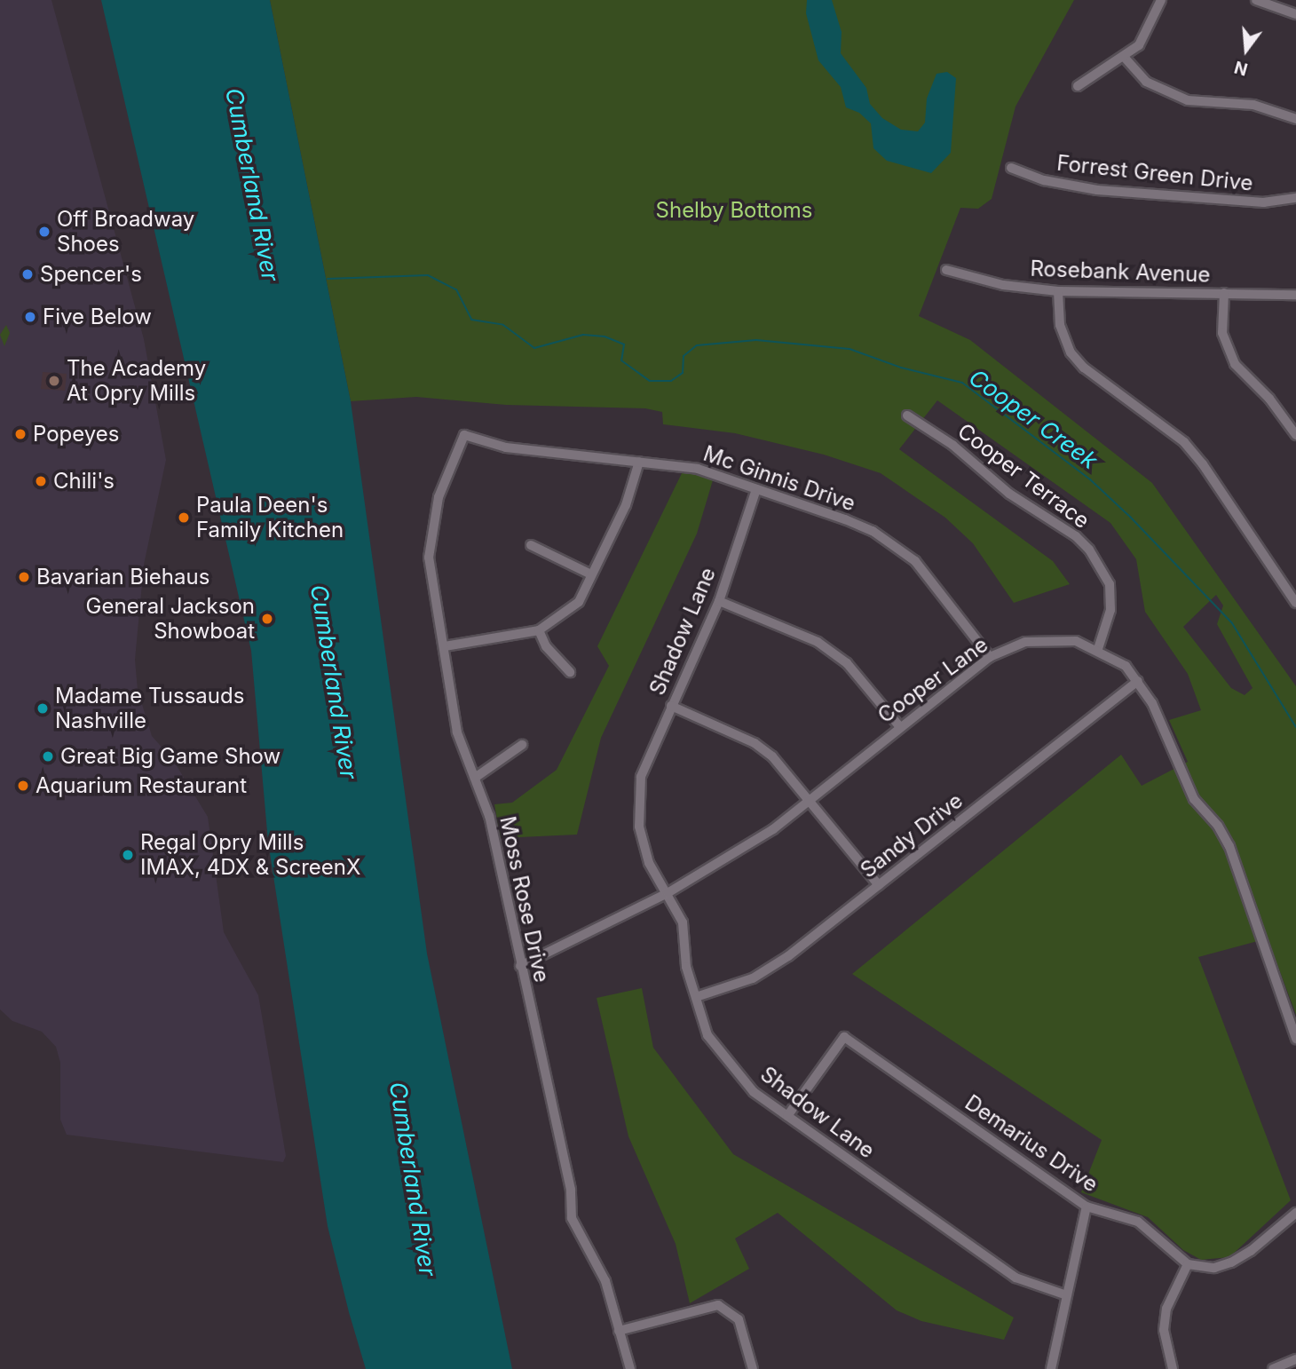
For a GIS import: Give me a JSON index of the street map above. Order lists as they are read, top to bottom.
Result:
{
  "streets": {
    "street": [
      "Forrest Green Drive",
      "Rosebank Avenue",
      "Cooper Terrace",
      "Mc Ginnis Drive",
      "Shadow Lane",
      "Cooper Lane",
      "Sandy Drive",
      "Moss Rose Drive",
      "Demarius Drive"
    ]
  },
  "crossings": [
    ["Cooper Terrace", "Cooper Lane"],
    ["Mc Ginnis Drive", "Shadow Lane"],
    ["Mc Ginnis Drive", "Cooper Lane"],
    ["Mc Ginnis Drive", "Moss Rose Drive"],
    ["Shadow Lane", "Cooper Lane"],
    ["Shadow Lane", "Sandy Drive"],
    ["Shadow Lane", "Demarius Drive"],
    ["Cooper Lane", "Sandy Drive"],
    ["Cooper Lane", "Moss Rose Drive"]
  ],
  "water": ["Cumberland River", "Cooper Creek"],
  "parks": ["Shelby Bottoms"],
  "places": [
    "Off Broadway Shoes",
    "Spencer's",
    "Five Below",
    "The Academy At Opry Mills",
    "Popeyes",
    "Chili's",
    "Paula Deen's Family Kitchen",
    "Bavarian Biehaus",
    "General Jackson Showboat",
    "Madame Tussauds Nashville",
    "Great Big Game Show",
    "Aquarium Restaurant",
    "Regal Opry Mills IMAX, 4DX & ScreenX"
  ],
  "north": "bottom"
}
